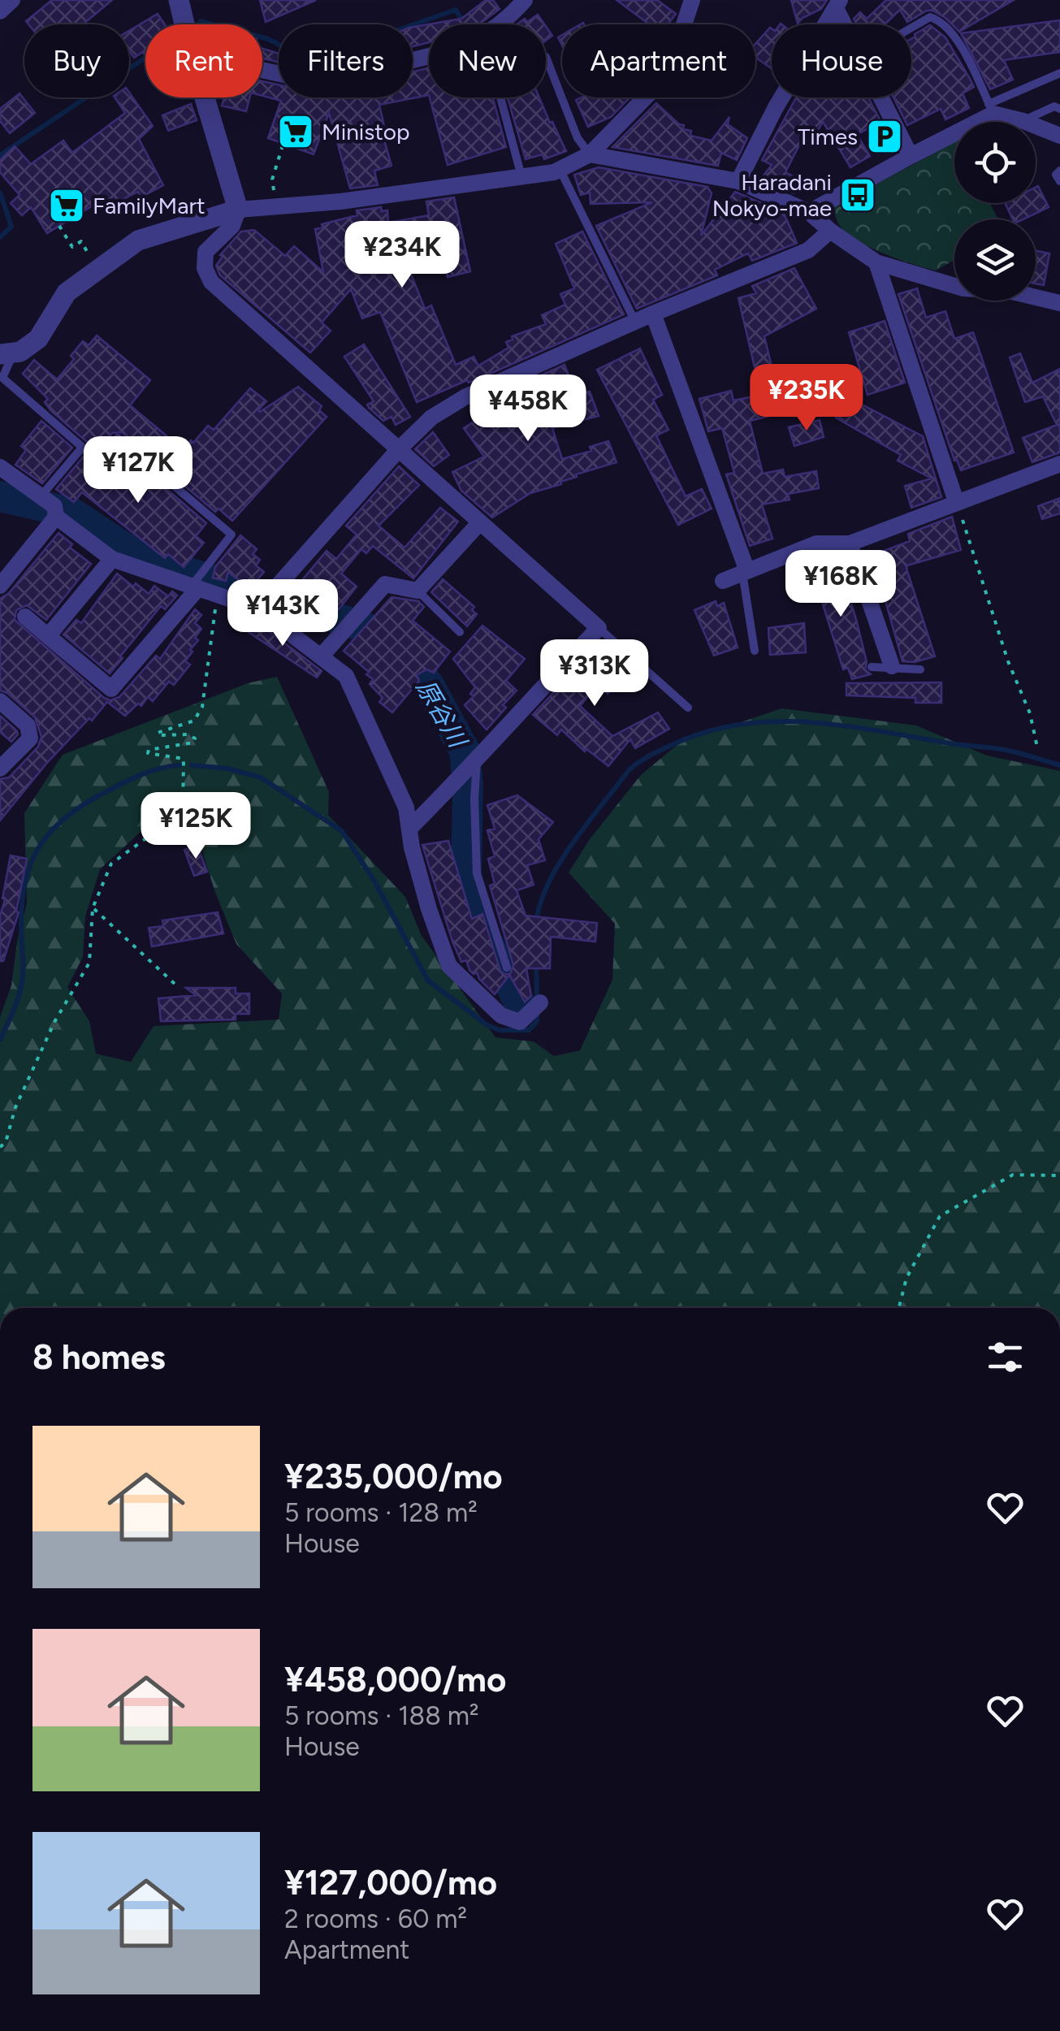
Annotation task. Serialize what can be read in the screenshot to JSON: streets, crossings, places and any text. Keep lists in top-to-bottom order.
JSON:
{
  "water": ["原谷川"],
  "places": {
    "supermarket": ["Ministop", "FamilyMart"],
    "parking": ["Times"],
    "bus stop": ["Haradani Nokyo-mae"]
  },
  "page": {
    "chip": [
      "Buy",
      "Rent",
      "Filters",
      "New",
      "Apartment",
      "House"
    ],
    "price": [
      "¥234K",
      "¥235K",
      "¥458K",
      "¥127K",
      "¥168K",
      "¥143K",
      "¥313K",
      "¥125K"
    ],
    "heading": "8 homes",
    "list": [
      {
        "name": "¥235,000/mo",
        "note": "5 rooms · 128 m² · House"
      },
      {
        "name": "¥458,000/mo",
        "note": "5 rooms · 188 m² · House"
      },
      {
        "name": "¥127,000/mo",
        "note": "2 rooms · 60 m² · Apartment"
      }
    ]
  }
}
